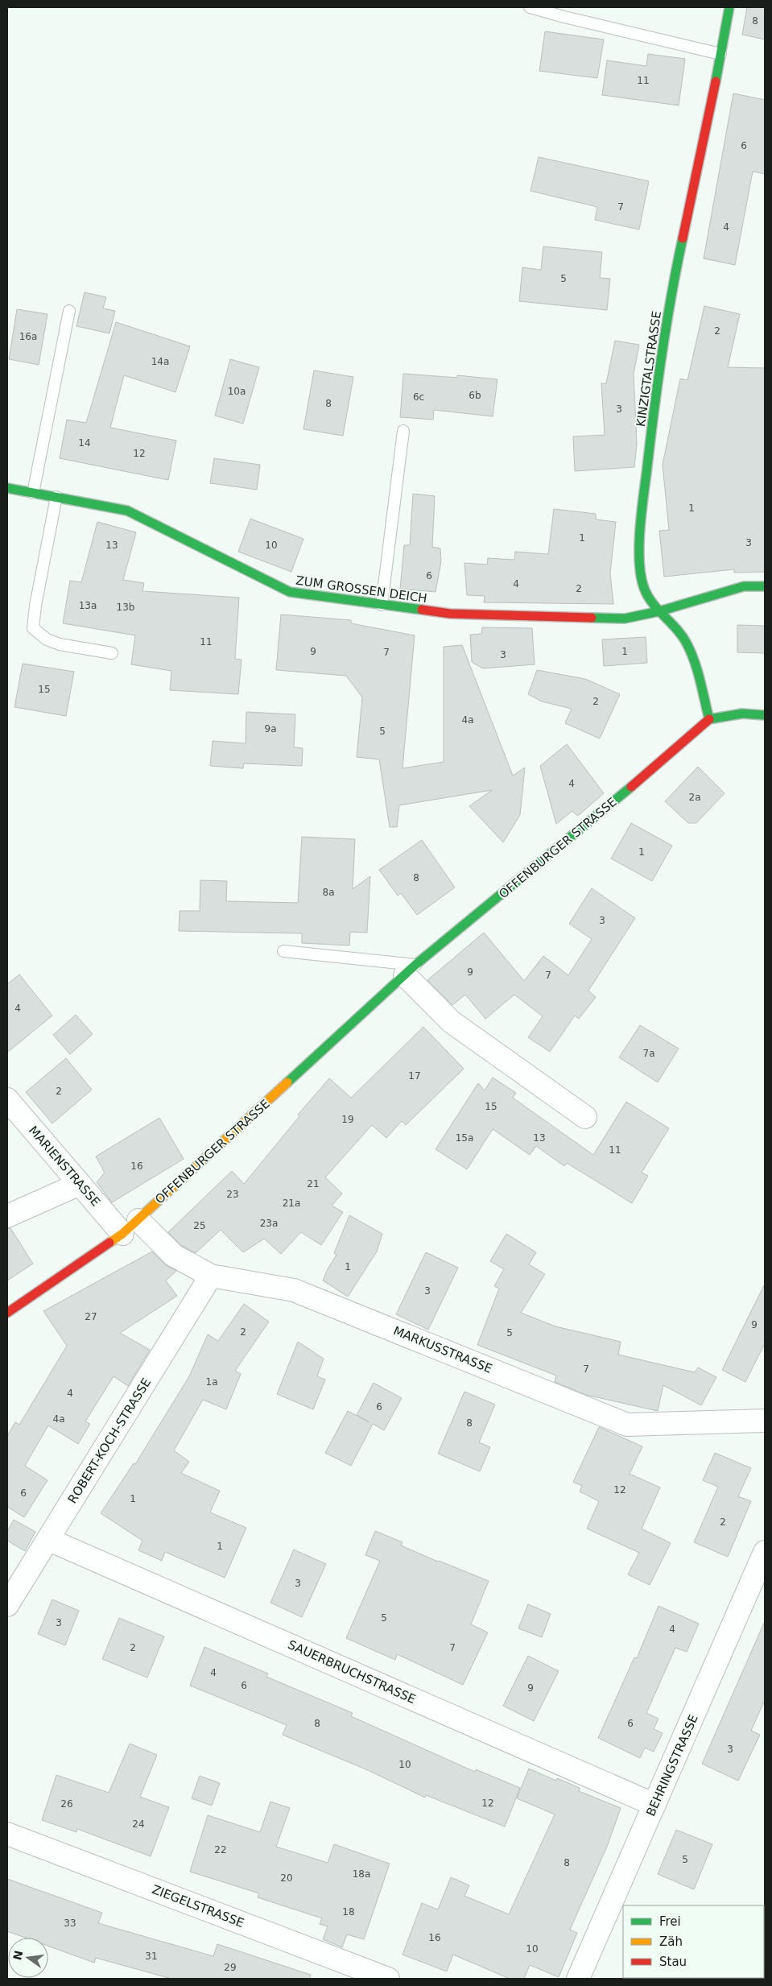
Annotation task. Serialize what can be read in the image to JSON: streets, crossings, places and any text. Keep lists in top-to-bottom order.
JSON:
{
  "streets": {
    "street": [
      "KINZIGTALSTRASSE",
      "ZUM GROSSEN DEICH",
      "OFFENBURGER STRASSE",
      "MARIENSTRASSE",
      "MARKUSSTRASSE",
      "ROBERT-KOCH-STRASSE",
      "SAUERBRUCHSTRASSE",
      "BEHRINGSTRASSE",
      "ZIEGELSTRASSE"
    ]
  },
  "crossings": [
    ["KINZIGTALSTRASSE", "ZUM GROSSEN DEICH"],
    ["KINZIGTALSTRASSE", "OFFENBURGER STRASSE"],
    ["OFFENBURGER STRASSE", "MARIENSTRASSE"],
    ["OFFENBURGER STRASSE", "MARKUSSTRASSE"],
    ["MARIENSTRASSE", "MARKUSSTRASSE"],
    ["MARKUSSTRASSE", "ROBERT-KOCH-STRASSE"],
    ["ROBERT-KOCH-STRASSE", "SAUERBRUCHSTRASSE"],
    ["SAUERBRUCHSTRASSE", "BEHRINGSTRASSE"]
  ],
  "house_numbers": [
    "8",
    "11",
    "6",
    "7",
    "4",
    "5",
    "2",
    "16a",
    "14a",
    "10a",
    "6b",
    "6c",
    "8",
    "3",
    "14",
    "12",
    "1",
    "1",
    "3",
    "13",
    "10",
    "6",
    "4",
    "2",
    "13a",
    "13b",
    "11",
    "9",
    "1",
    "7",
    "3",
    "15",
    "2",
    "4a",
    "9a",
    "5",
    "4",
    "2a",
    "1",
    "8",
    "8a",
    "3",
    "9",
    "7",
    "4",
    "7a",
    "17",
    "2",
    "15",
    "19",
    "15a",
    "13",
    "11",
    "16",
    "21",
    "23",
    "21a",
    "23a",
    "25",
    "1",
    "3",
    "27",
    "9",
    "2",
    "5",
    "7",
    "1a",
    "4",
    "6",
    "4a",
    "8",
    "12",
    "6",
    "1",
    "2",
    "1",
    "3",
    "5",
    "3",
    "4",
    "2",
    "7",
    "4",
    "6",
    "9",
    "8",
    "6",
    "3",
    "10",
    "12",
    "26",
    "24",
    "22",
    "5",
    "8",
    "18a",
    "20",
    "18",
    "33",
    "16",
    "10",
    "31",
    "29"
  ],
  "legend": ["Frei", "Zäh", "Stau"],
  "north": "left"
}
